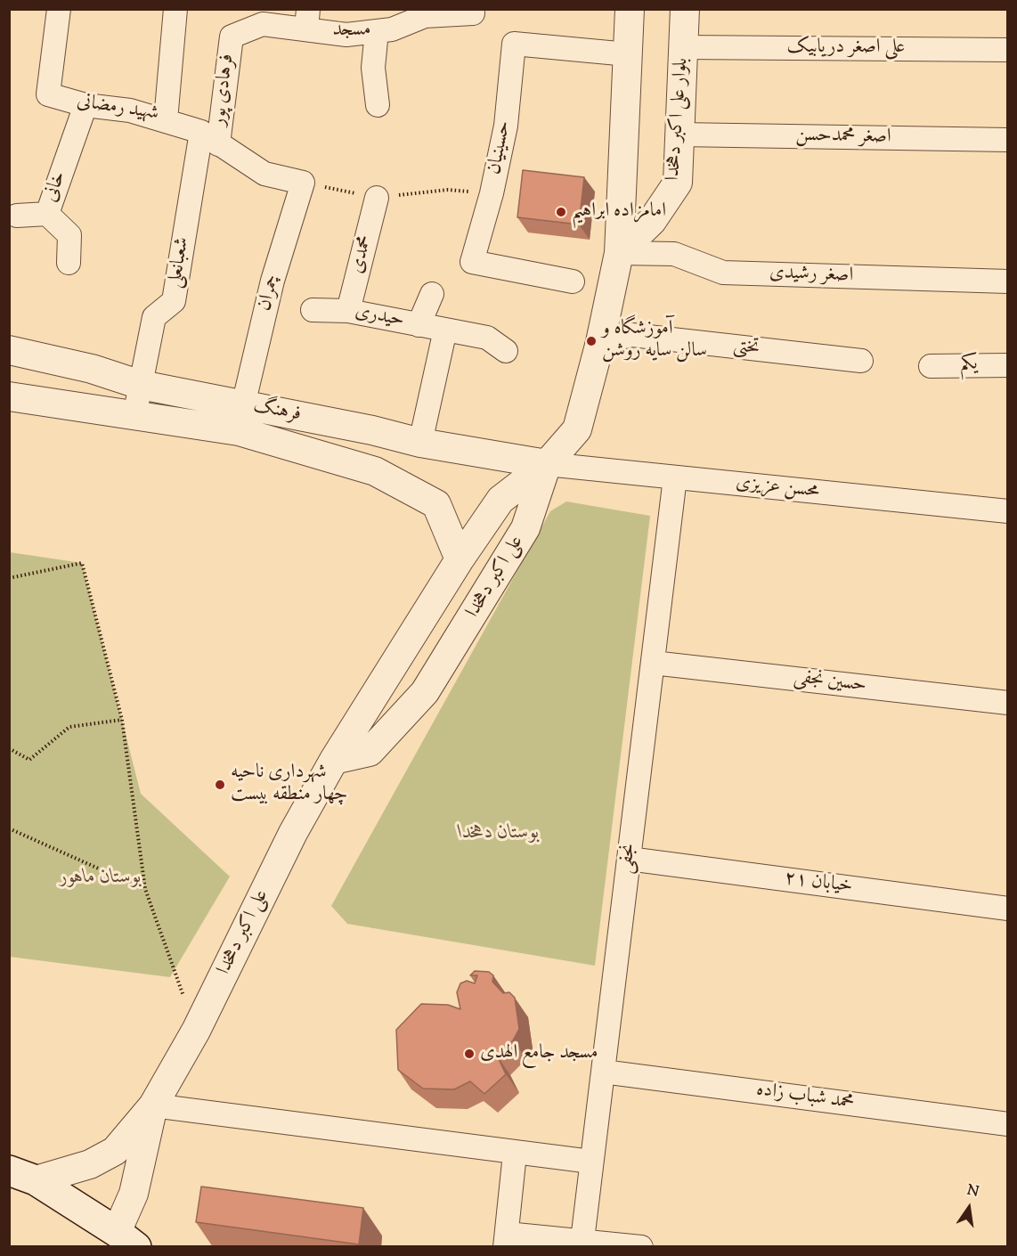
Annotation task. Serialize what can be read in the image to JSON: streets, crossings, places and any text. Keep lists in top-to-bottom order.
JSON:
{
  "streets": {
    "street": [
      "مسجد",
      "علی اصغر دریابیک",
      "فرهادی پور",
      "شهید رمضانی",
      "بلوار علی اکبر دهخدا",
      "اصغر محمدحسن",
      "حسینیان",
      "خانی",
      "محمدی",
      "شعبانعلی",
      "اصغر رشیدی",
      "چمران",
      "حیدری",
      "تختی",
      "یکم",
      "فرهنگ",
      "محسن عزیزی",
      "علی اکبر دهخدا",
      "حسین نجفی",
      "نجفی",
      "خیابان ۲۱",
      "محمد شباب زاده"
    ]
  },
  "crossings": [
    ["مسجد", "فرهادی پور"],
    ["علی اصغر دریابیک", "بلوار علی اکبر دهخدا"],
    ["فرهادی پور", "شعبانعلی"],
    ["فرهادی پور", "چمران"],
    ["شهید رمضانی", "خانی"],
    ["بلوار علی اکبر دهخدا", "اصغر محمدحسن"],
    ["بلوار علی اکبر دهخدا", "اصغر رشیدی"],
    ["بلوار علی اکبر دهخدا", "علی اکبر دهخدا"],
    ["محمدی", "حیدری"],
    ["شعبانعلی", "چمران"],
    ["شعبانعلی", "فرهنگ"],
    ["اصغر رشیدی", "علی اکبر دهخدا"],
    ["چمران", "فرهنگ"],
    ["تختی", "علی اکبر دهخدا"],
    ["فرهنگ", "محسن عزیزی"],
    ["فرهنگ", "علی اکبر دهخدا"],
    ["محسن عزیزی", "علی اکبر دهخدا"],
    ["محسن عزیزی", "نجفی"],
    ["حسین نجفی", "نجفی"],
    ["نجفی", "خیابان ۲۱"],
    ["نجفی", "محمد شباب زاده"]
  ],
  "parks": ["بوستان دهخدا", "بوستان ماهور"],
  "places": [
    "امامزاده ابراهیم",
    "آموزشگاه و سالن سایه روشن",
    "شهرداری ناحیه چهار منطقه بیست",
    "مسجد جامع الهدی"
  ],
  "north": "top"
}
